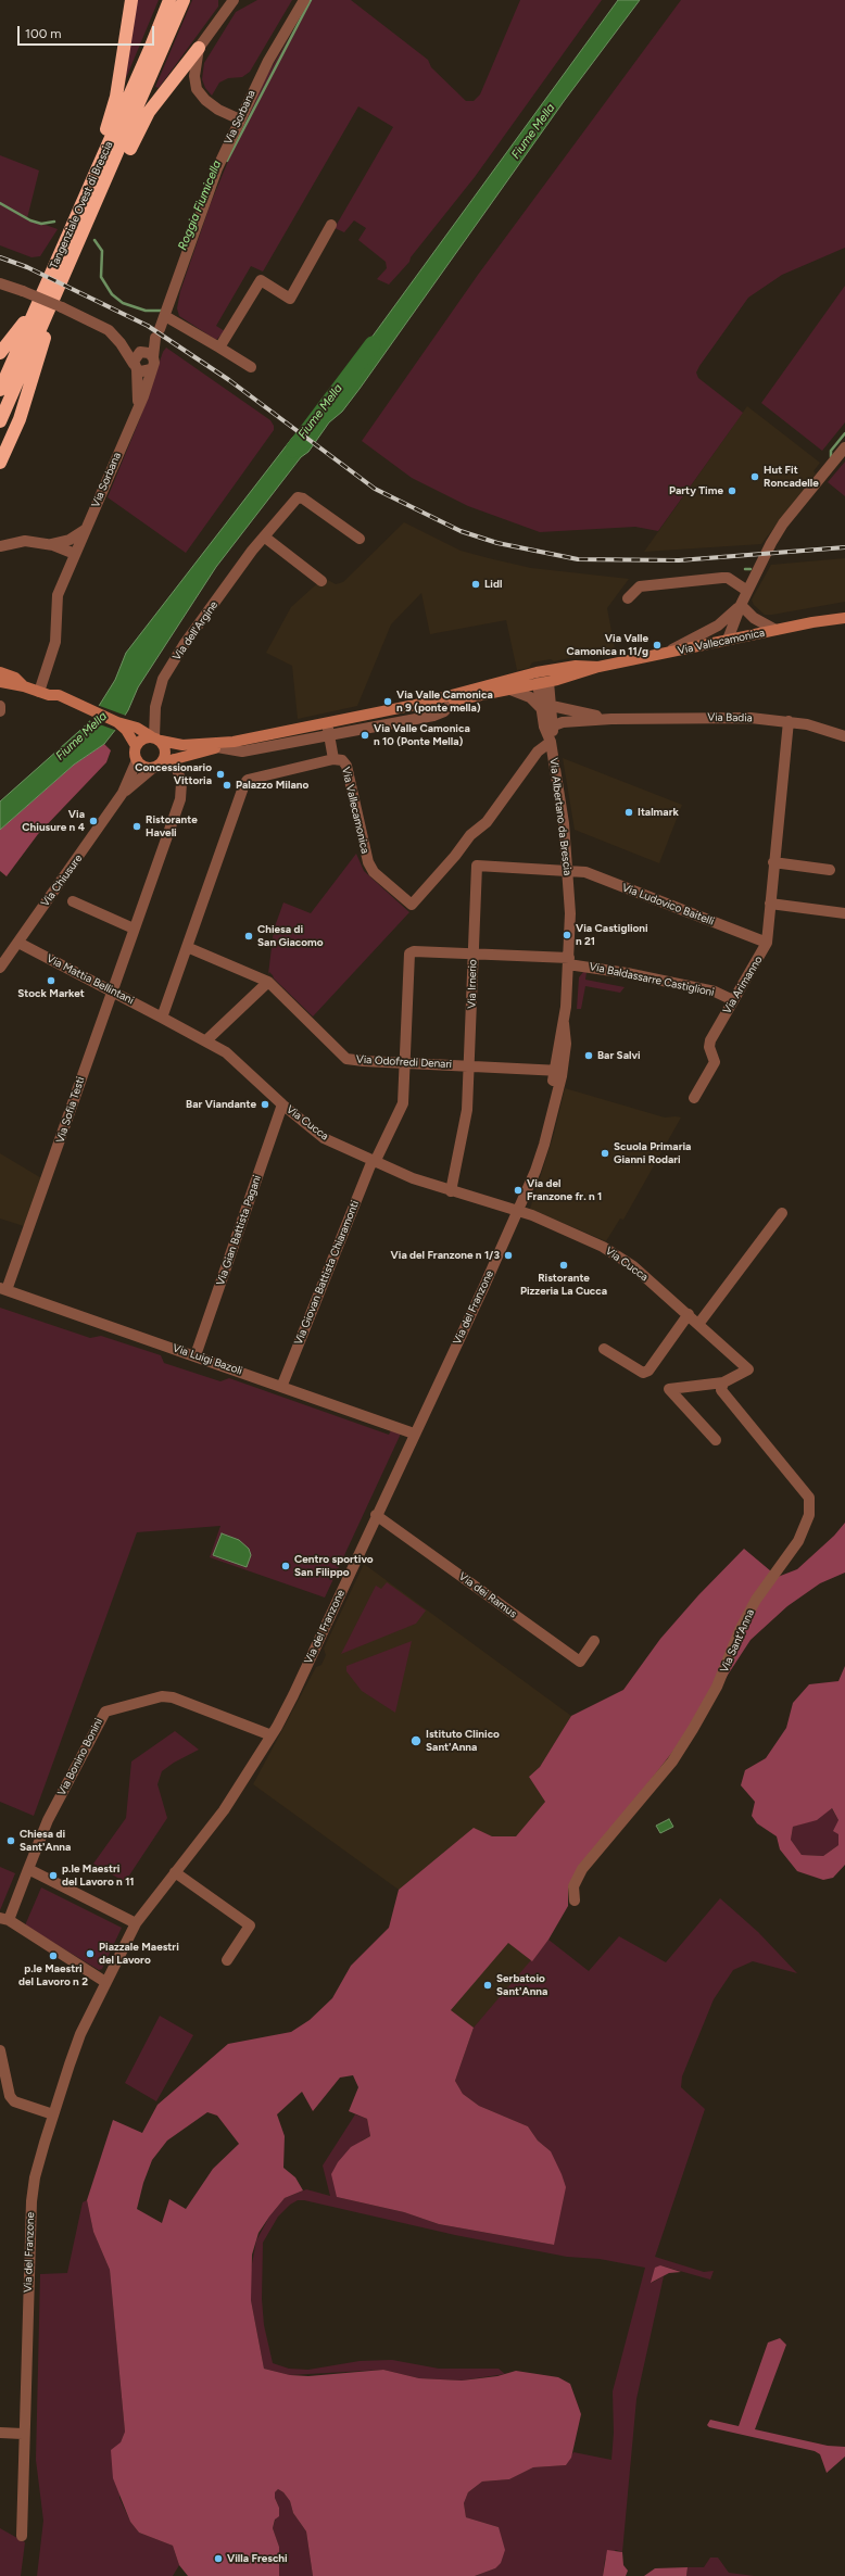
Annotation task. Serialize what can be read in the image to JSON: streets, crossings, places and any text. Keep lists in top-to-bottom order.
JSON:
{
  "streets": {
    "highway": ["Tangenziale Ovest di Brescia"],
    "main road": ["Via Vallecamonica"],
    "street": [
      "Via Sorbana",
      "Via dell'Argine",
      "Via Badia",
      "Via Albertano da Brescia",
      "Via Chiusure",
      "Via Ludovico Baitelli",
      "Via Mattia Bellintani",
      "Via Baldassarre Castiglioni",
      "Via Irnerio",
      "Via Arimanno",
      "Via Odofredi Denari",
      "Via Sofia Testi",
      "Via Cucca",
      "Via Gian Battista Pagani",
      "Via Giovan Battista Chiaramonti",
      "Via del Franzone",
      "Via Luigi Bazoli",
      "Via dei Ramus",
      "Via Sant'Anna",
      "Via Bonino Bonini"
    ]
  },
  "crossings": [
    ["Via Sorbana", "Via Vallecamonica"],
    ["Via dell'Argine", "Via Vallecamonica"],
    ["Via dell'Argine", "Via Chiusure"],
    ["Via Vallecamonica", "Via Albertano da Brescia"],
    ["Via Vallecamonica", "Via Chiusure"],
    ["Via Vallecamonica", "Via Odofredi Denari"],
    ["Via Vallecamonica", "Via Sofia Testi"],
    ["Via Badia", "Via Albertano da Brescia"],
    ["Via Badia", "Via Arimanno"],
    ["Via Albertano da Brescia", "Via Ludovico Baitelli"],
    ["Via Albertano da Brescia", "Via Baldassarre Castiglioni"],
    ["Via Albertano da Brescia", "Via Irnerio"],
    ["Via Albertano da Brescia", "Via Odofredi Denari"],
    ["Via Albertano da Brescia", "Via Cucca"],
    ["Via Albertano da Brescia", "Via del Franzone"],
    ["Via Chiusure", "Via Mattia Bellintani"],
    ["Via Ludovico Baitelli", "Via Irnerio"],
    ["Via Ludovico Baitelli", "Via Arimanno"],
    ["Via Mattia Bellintani", "Via Sofia Testi"],
    ["Via Mattia Bellintani", "Via Cucca"],
    ["Via Baldassarre Castiglioni", "Via Irnerio"],
    ["Via Baldassarre Castiglioni", "Via Arimanno"],
    ["Via Baldassarre Castiglioni", "Via Giovan Battista Chiaramonti"],
    ["Via Irnerio", "Via Odofredi Denari"],
    ["Via Irnerio", "Via Cucca"],
    ["Via Odofredi Denari", "Via Giovan Battista Chiaramonti"],
    ["Via Sofia Testi", "Via Luigi Bazoli"],
    ["Via Cucca", "Via Gian Battista Pagani"],
    ["Via Cucca", "Via Giovan Battista Chiaramonti"],
    ["Via Cucca", "Via del Franzone"],
    ["Via Cucca", "Via Sant'Anna"],
    ["Via Gian Battista Pagani", "Via Luigi Bazoli"],
    ["Via Giovan Battista Chiaramonti", "Via Luigi Bazoli"],
    ["Via del Franzone", "Via Luigi Bazoli"],
    ["Via del Franzone", "Via dei Ramus"],
    ["Via del Franzone", "Via Bonino Bonini"]
  ],
  "water": ["Fiume Mella", "Roggia Fiumicella"],
  "places": [
    "Hut Fit Roncadelle",
    "Party Time",
    "Lidl",
    "Via Valle Camonica n 11/g",
    "Via Valle Camonica n 9 (ponte mella)",
    "Via Valle Camonica n 10 (Ponte Mella)",
    "Concessionario Vittoria",
    "Palazzo Milano",
    "Italmark",
    "Via Chiusure n 4",
    "Ristorante Haveli",
    "Via Castiglioni n 21",
    "Chiesa di San Giacomo",
    "Stock Market",
    "Bar Salvi",
    "Bar Viandante",
    "Scuola Primaria Gianni Rodari",
    "Via del Franzone fr. n 1",
    "Via del Franzone n 1/3",
    "Ristorante Pizzeria La Cucca",
    "Centro sportivo San Filippo",
    "Istituto Clinico Sant'Anna",
    "Chiesa di Sant'Anna",
    "p.le Maestri del Lavoro n 11",
    "Piazzale Maestri del Lavoro",
    "p.le Maestri del Lavoro n 2",
    "Serbatoio Sant'Anna",
    "Villa Freschi"
  ],
  "scale_bar": "100 m"
}
